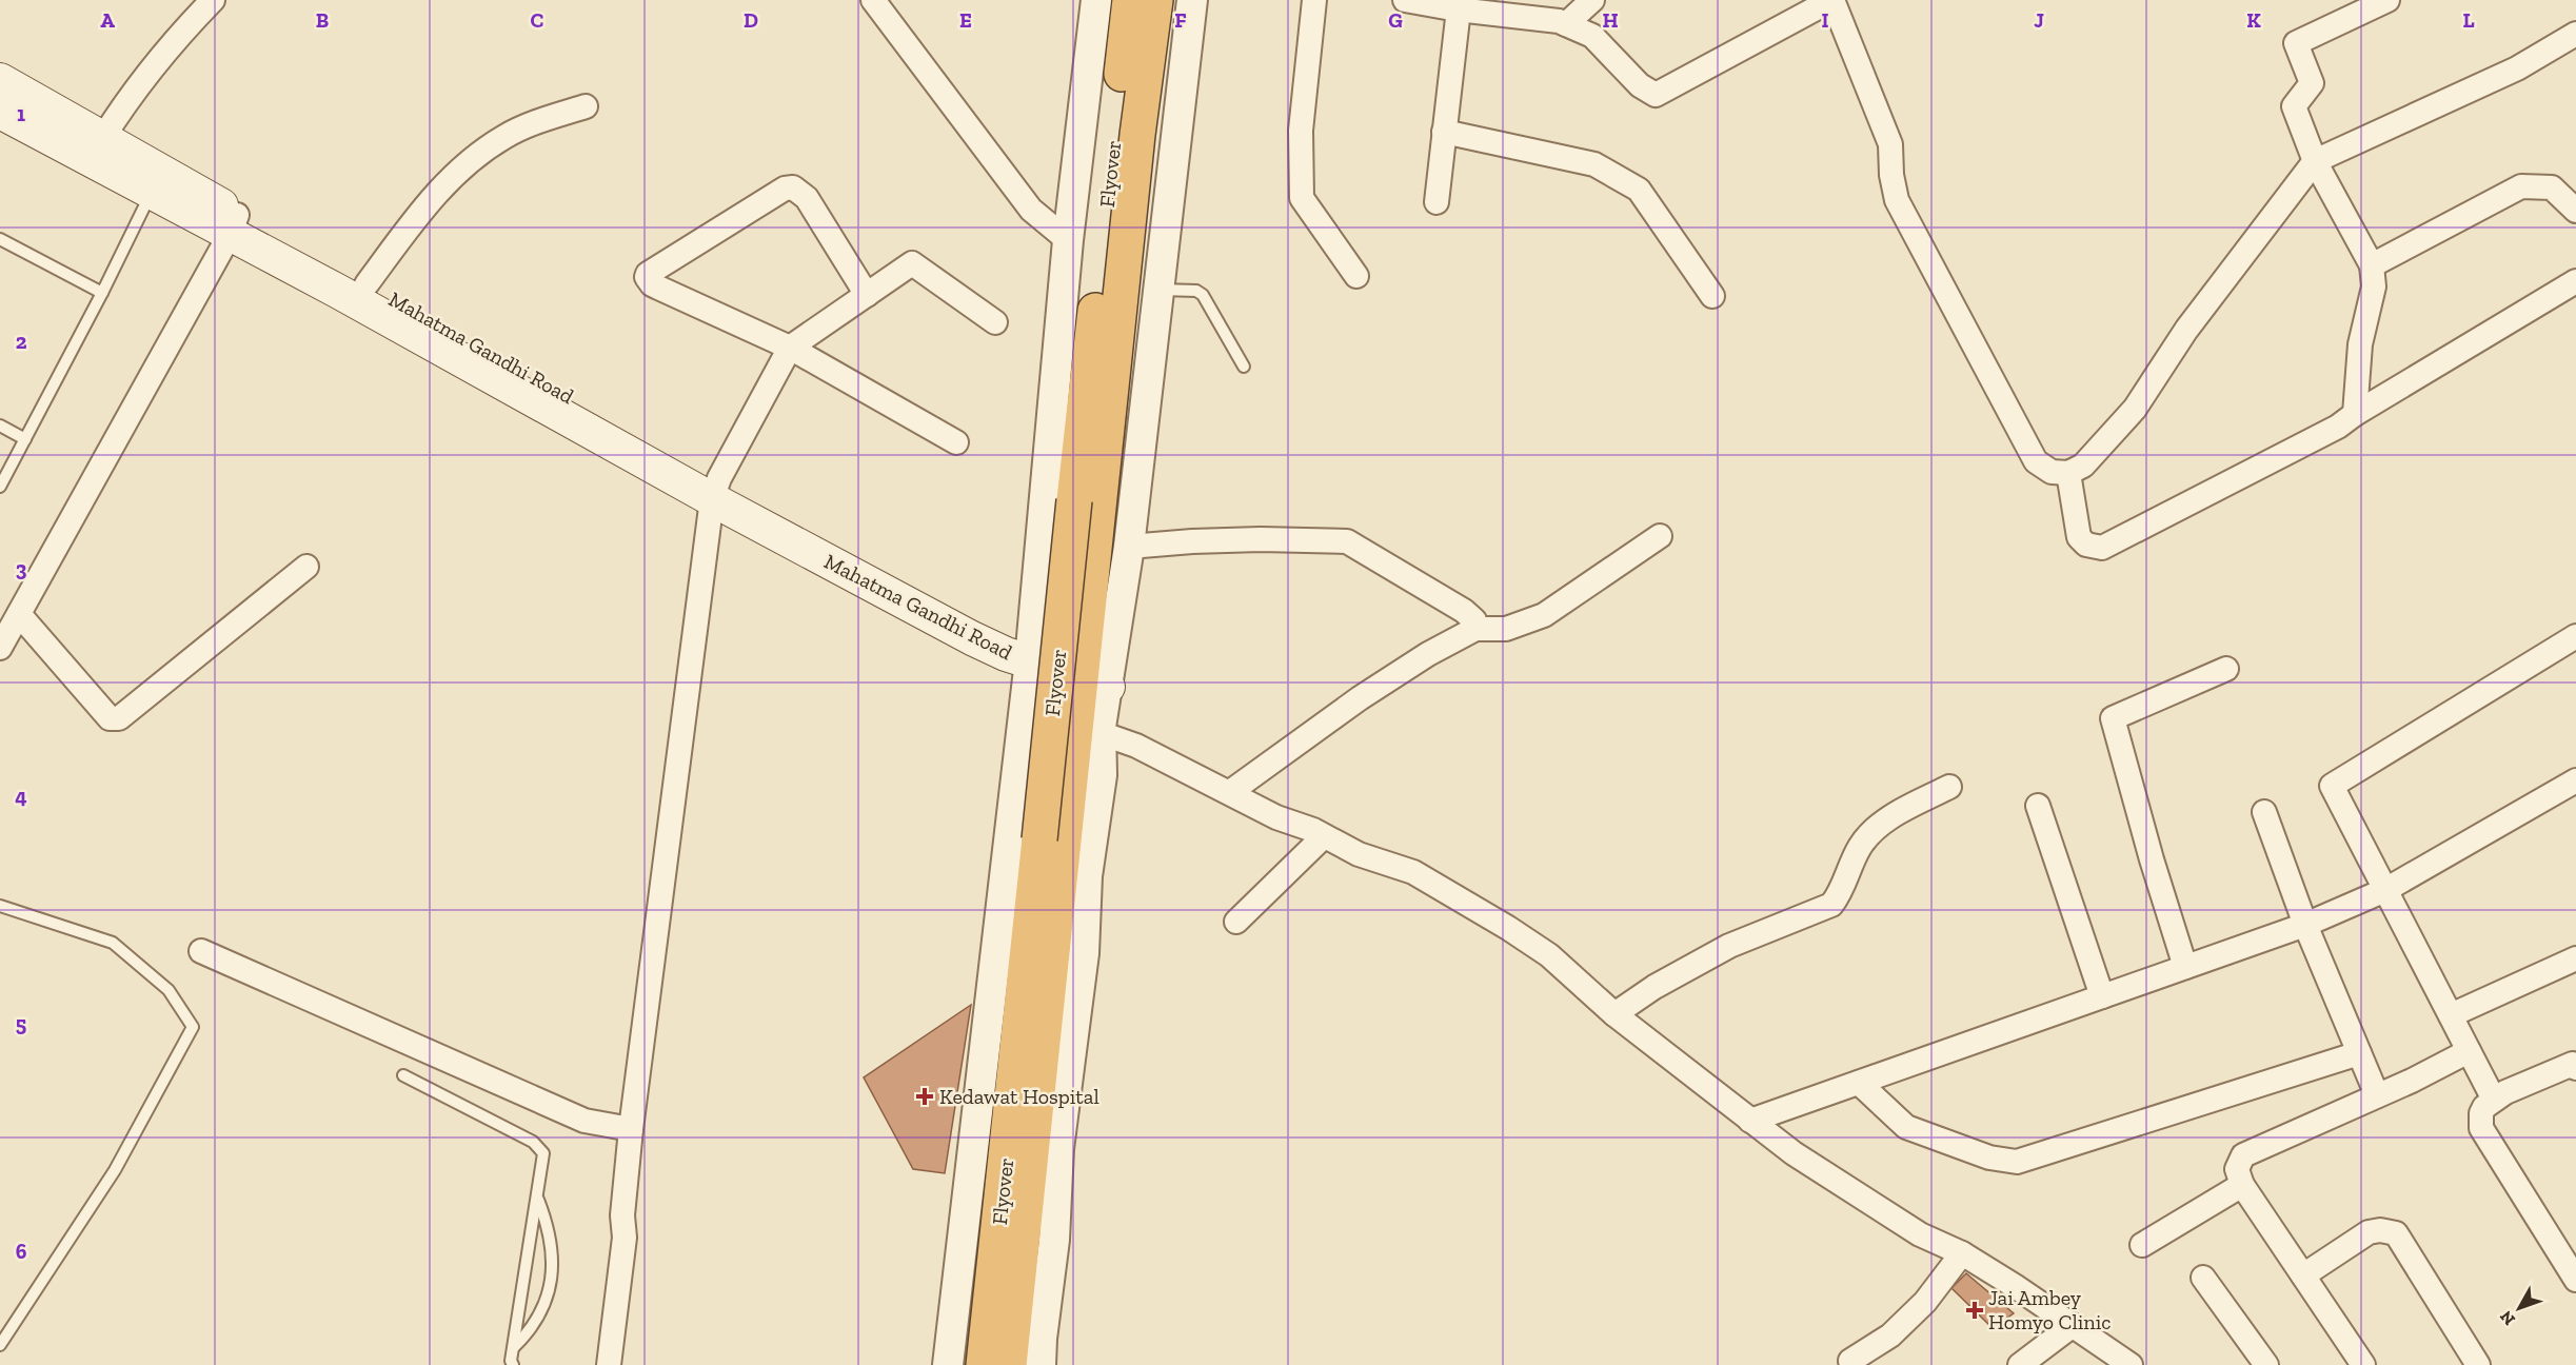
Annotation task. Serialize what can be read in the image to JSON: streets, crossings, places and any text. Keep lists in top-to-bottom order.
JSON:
{
  "streets": {
    "highway": ["Flyover"],
    "main road": ["Mahatma Gandhi Road"]
  },
  "places": {
    "health": ["Kedawat Hospital", "Jai Ambey Homyo Clinic"]
  },
  "north": "bottom left",
  "grid": {
    "columns": [
      "A",
      "B",
      "C",
      "D",
      "E",
      "F",
      "G",
      "H",
      "I",
      "J",
      "K",
      "L"
    ],
    "rows": [
      "1",
      "2",
      "3",
      "4",
      "5",
      "6"
    ]
  }
}
